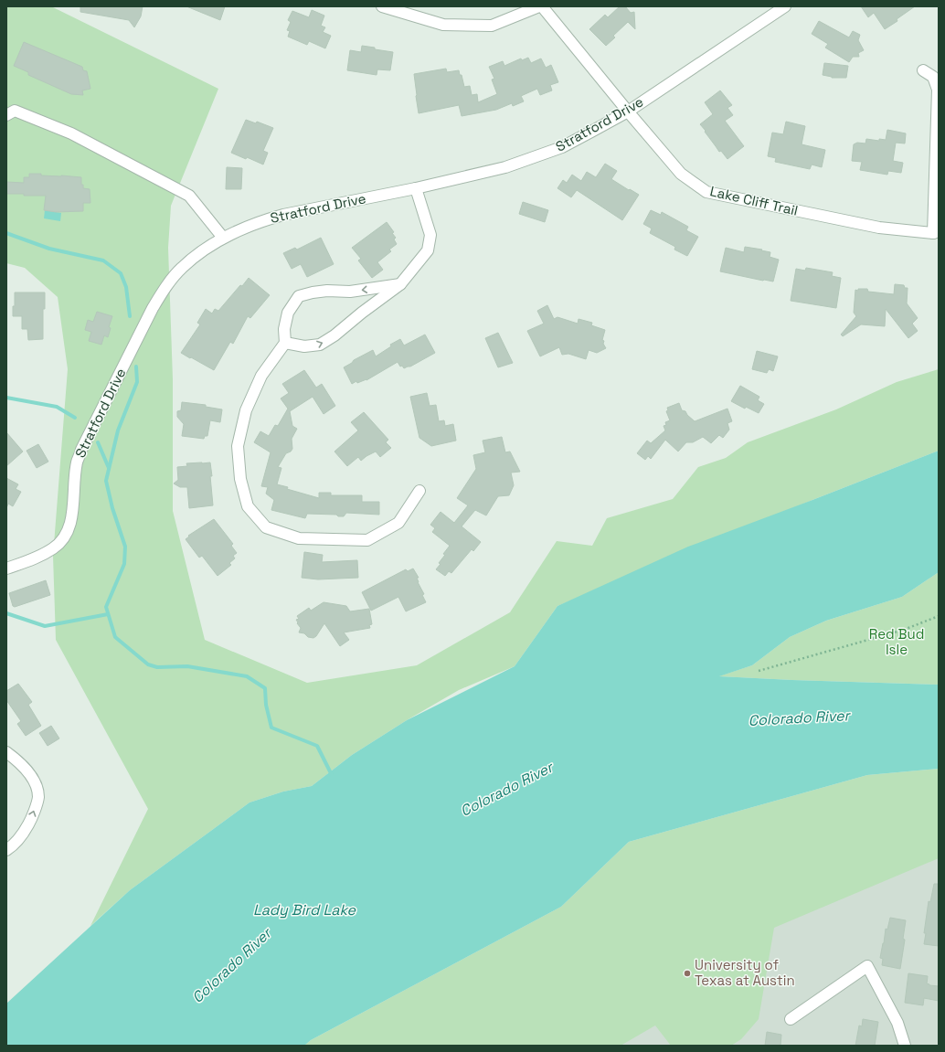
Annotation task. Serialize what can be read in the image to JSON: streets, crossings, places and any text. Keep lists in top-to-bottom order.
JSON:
{
  "streets": {
    "street": ["Stratford Drive", "Lake Cliff Trail"]
  },
  "crossings": [
    ["Stratford Drive", "Lake Cliff Trail"]
  ],
  "water": ["Colorado River", "Lady Bird Lake"],
  "parks": ["Red Bud Isle"],
  "places": ["University of Texas at Austin"]
}
